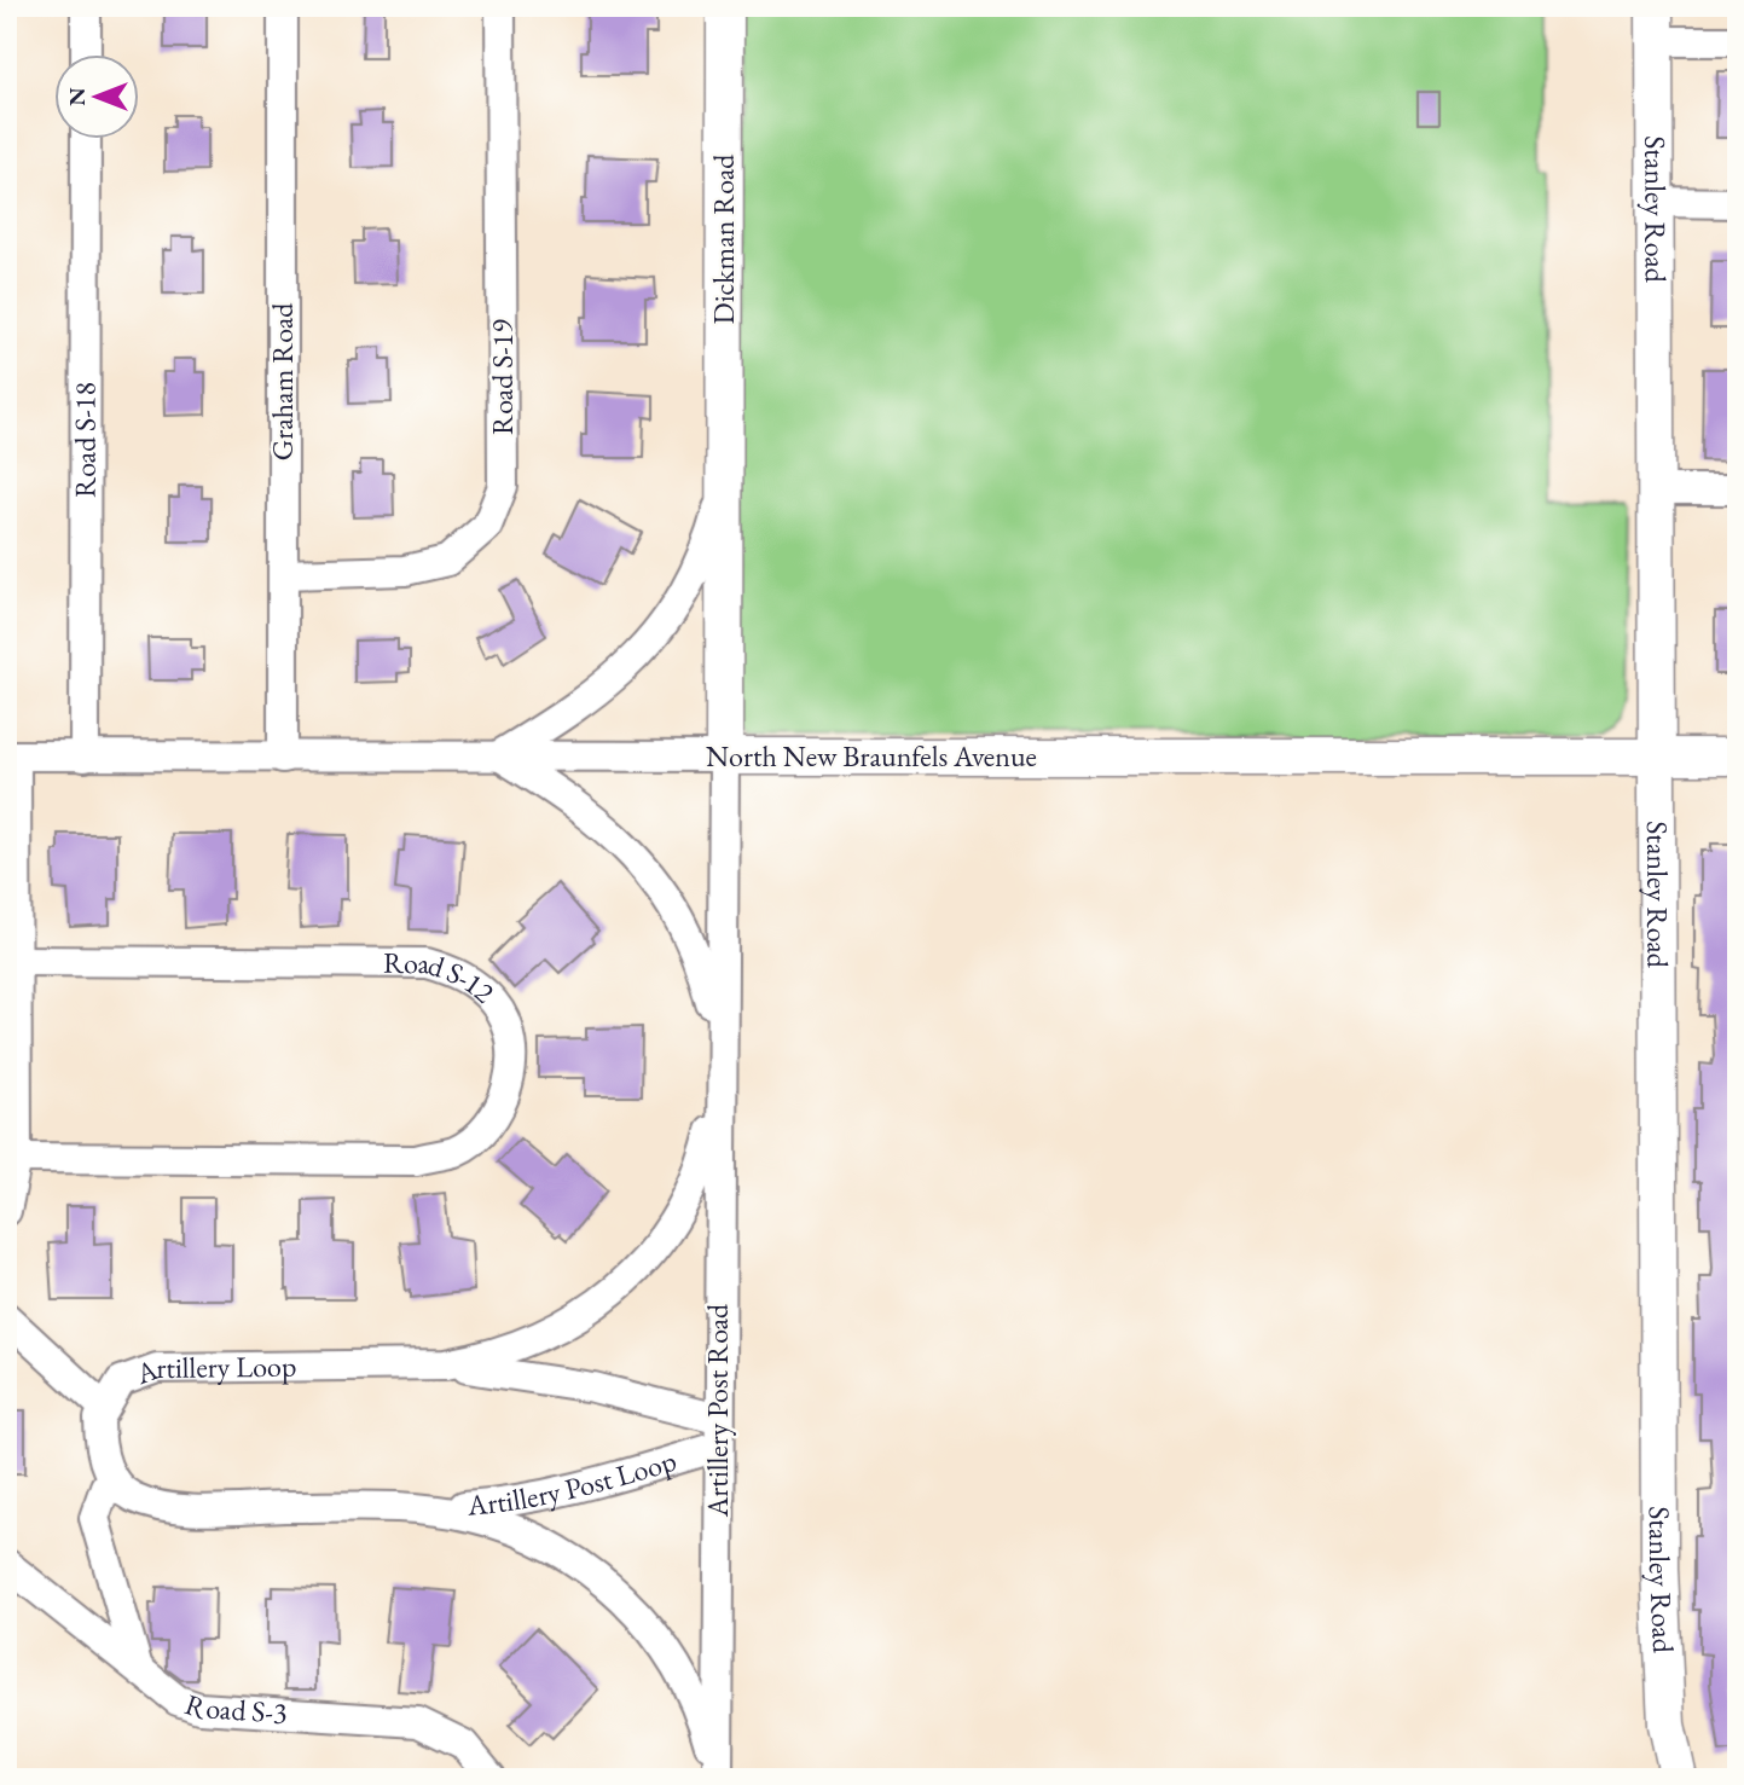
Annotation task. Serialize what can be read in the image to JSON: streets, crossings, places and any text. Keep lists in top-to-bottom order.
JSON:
{
  "streets": {
    "street": [
      "Stanley Road",
      "Dickman Road",
      "Road S-19",
      "Graham Road",
      "Road S-18",
      "North New Braunfels Avenue",
      "Road S-12",
      "Artillery Loop",
      "Artillery Post Road",
      "Artillery Post Loop",
      "Road S-3"
    ]
  },
  "crossings": [
    ["Stanley Road", "North New Braunfels Avenue"],
    ["Dickman Road", "North New Braunfels Avenue"],
    ["Dickman Road", "Artillery Post Road"],
    ["Road S-19", "Graham Road"],
    ["Graham Road", "North New Braunfels Avenue"],
    ["Road S-18", "North New Braunfels Avenue"],
    ["North New Braunfels Avenue", "Artillery Post Road"],
    ["Artillery Loop", "Artillery Post Road"],
    ["Artillery Loop", "Artillery Post Loop"],
    ["Artillery Post Road", "Artillery Post Loop"]
  ],
  "north": "left"
}
